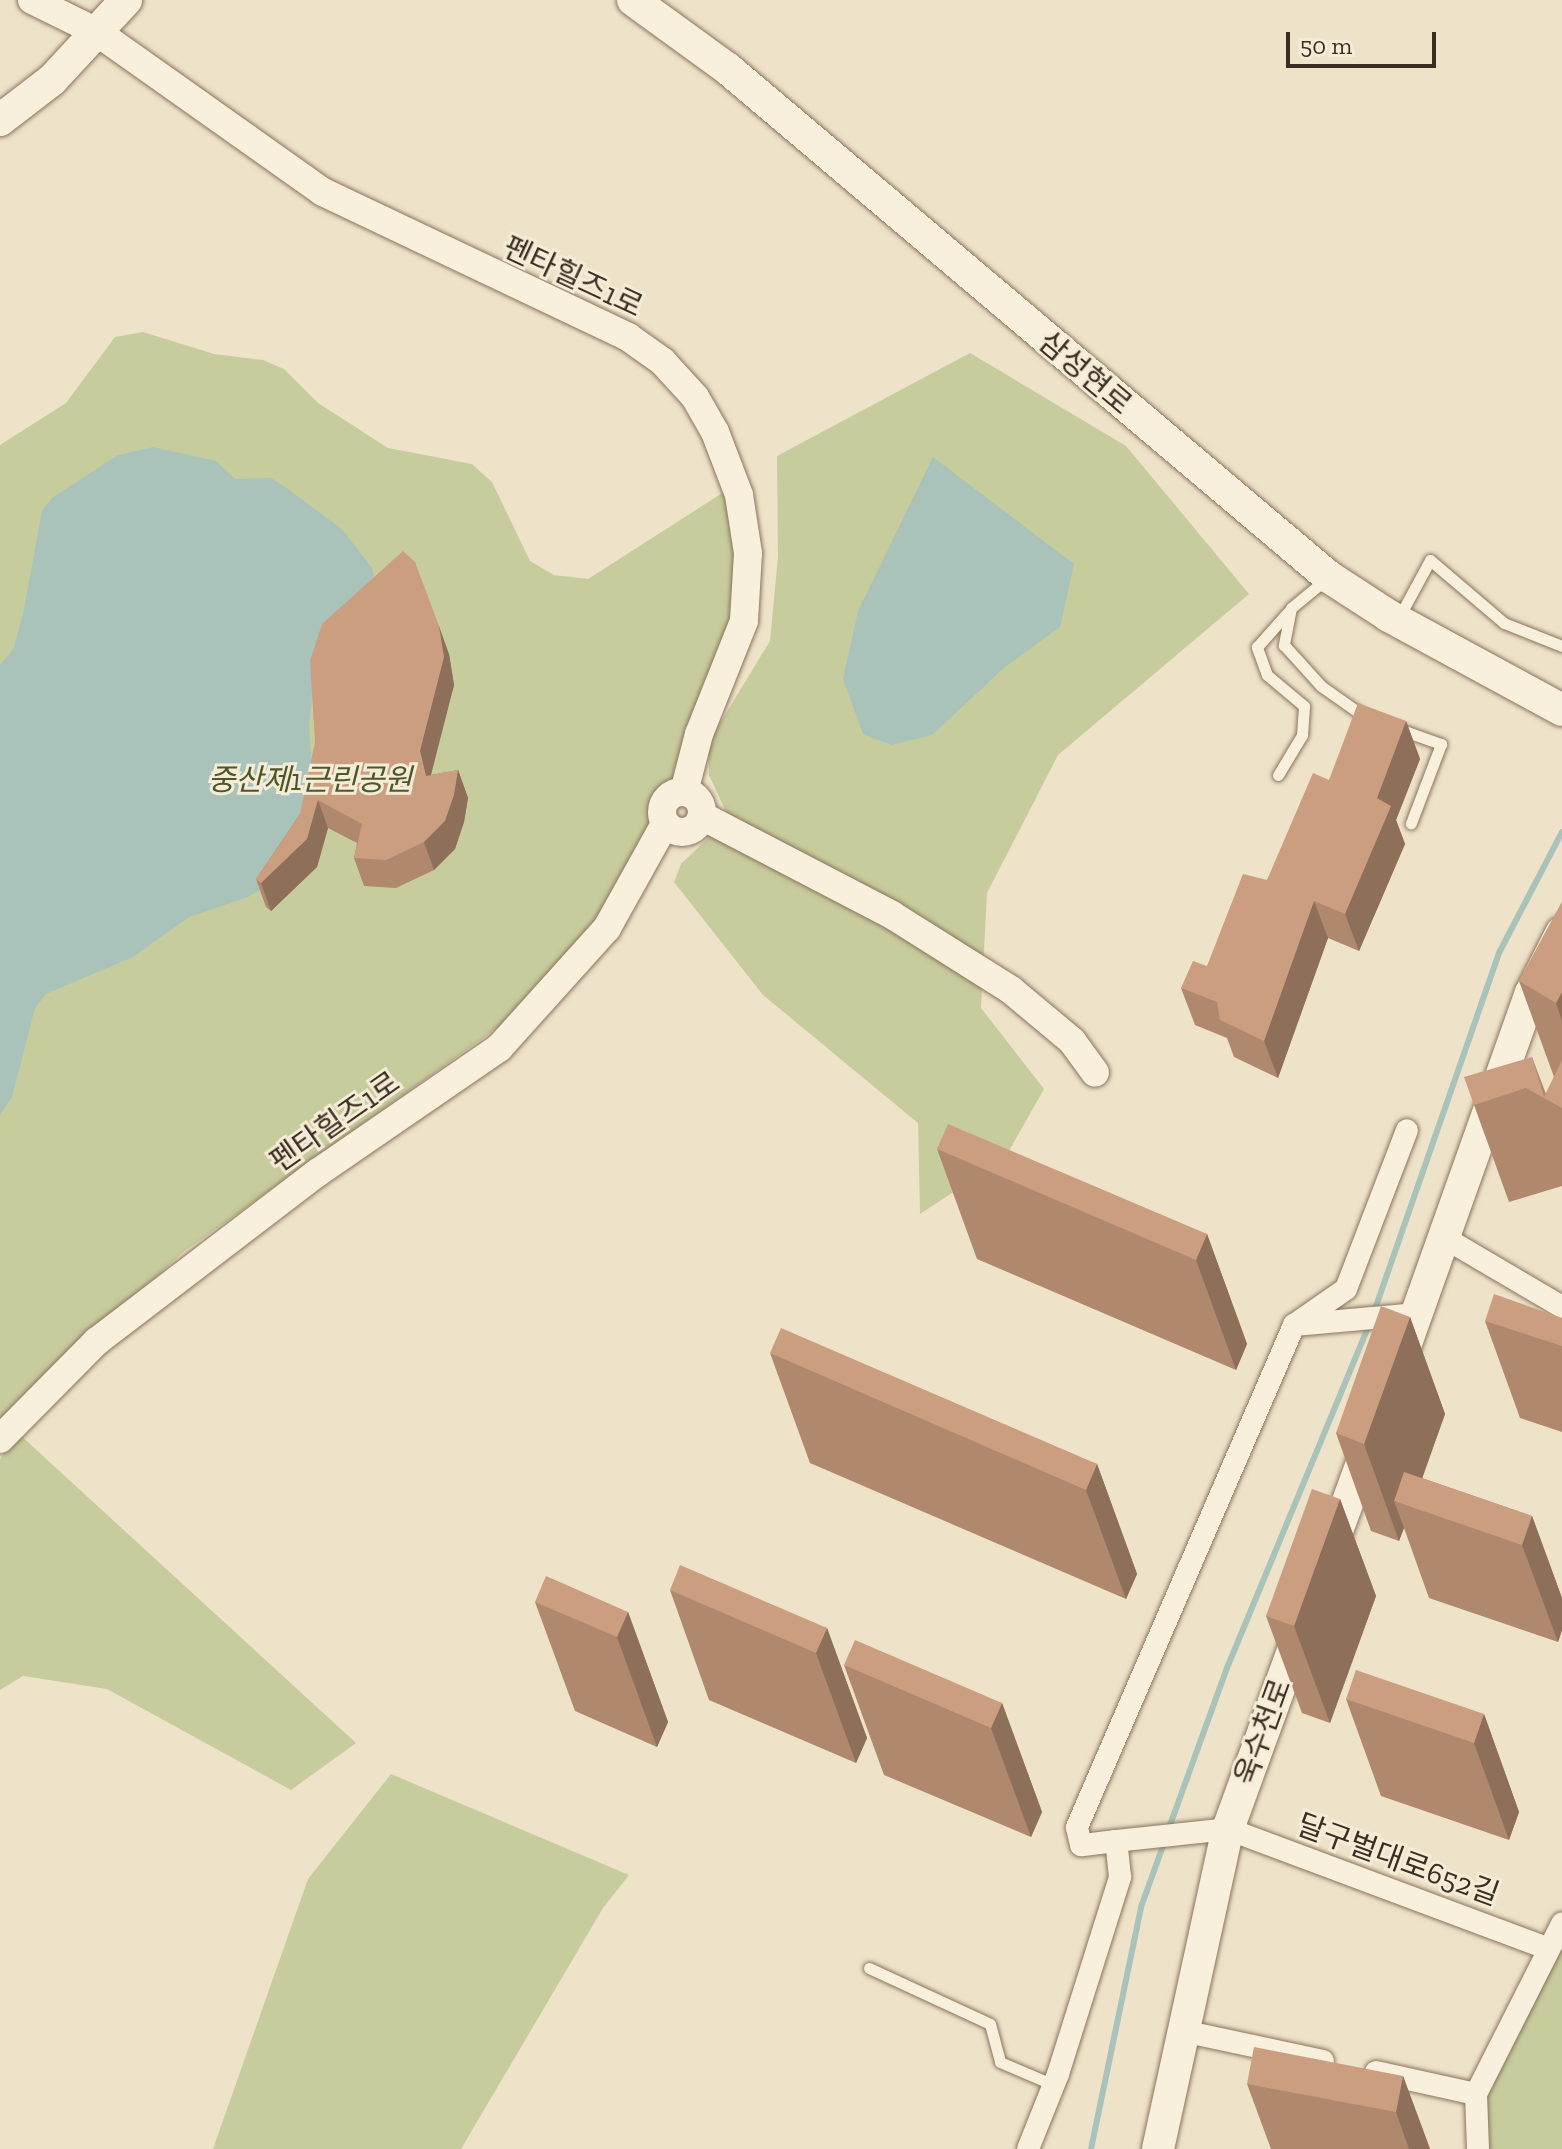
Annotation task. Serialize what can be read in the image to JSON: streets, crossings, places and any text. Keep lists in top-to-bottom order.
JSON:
{
  "streets": {
    "main road": ["삼성현로", "욱수천로"],
    "street": ["펜타힐즈1로", "달구벌대로652길"]
  },
  "crossings": [
    ["욱수천로", "달구벌대로652길"]
  ],
  "parks": ["중산제1근린공원"],
  "scale_bar": "50 m"
}
